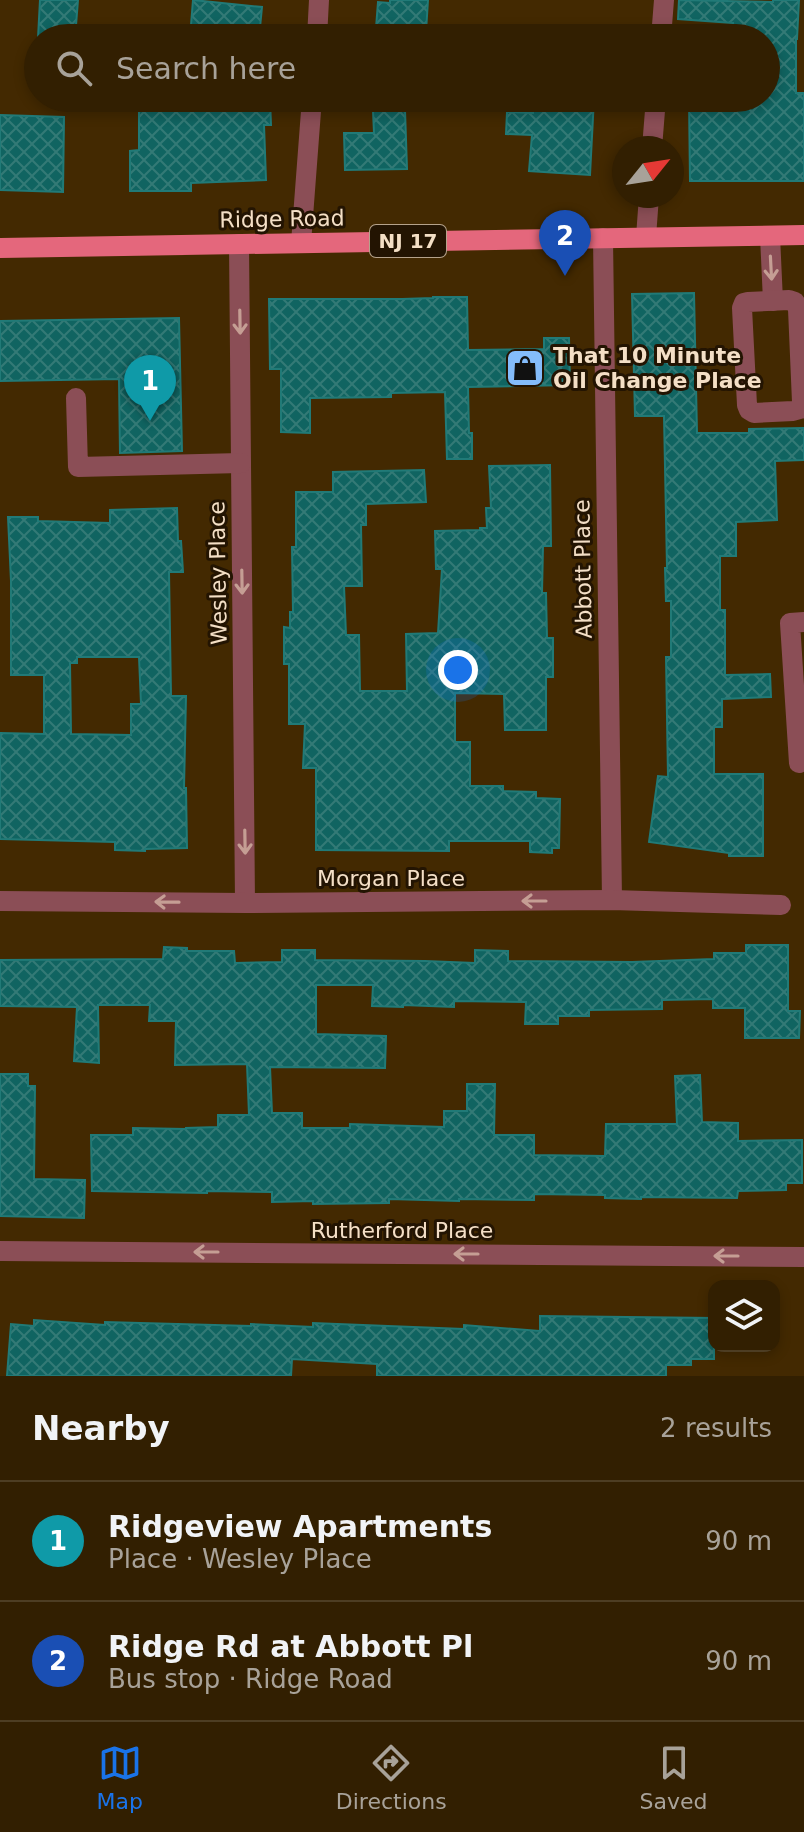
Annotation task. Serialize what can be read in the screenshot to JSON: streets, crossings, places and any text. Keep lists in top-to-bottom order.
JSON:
{
  "streets": {
    "main road": ["Ridge Road", "NJ 17"],
    "street": [
      "Abbott Place",
      "Wesley Place",
      "Morgan Place",
      "Rutherford Place"
    ]
  },
  "crossings": [
    ["Ridge Road", "Abbott Place"],
    ["Ridge Road", "Wesley Place"],
    ["Abbott Place", "Morgan Place"],
    ["Wesley Place", "Morgan Place"]
  ],
  "one_way": ["Wesley Place", "Morgan Place", "Rutherford Place"],
  "places": {
    "shop": ["That 10 Minute Oil Change Place"]
  },
  "north": "top right",
  "page": {
    "search": "Search here",
    "pins": ["2", "1"],
    "heading": ["Nearby", "2 results"],
    "list": [
      {
        "mark": "1",
        "name": "Ridgeview Apartments",
        "note": "Place · Wesley Place",
        "value": "90 m"
      },
      {
        "mark": "2",
        "name": "Ridge Rd at Abbott Pl",
        "note": "Bus stop · Ridge Road",
        "value": "90 m"
      }
    ],
    "nav": ["Map", "Directions", "Saved"]
  }
}
